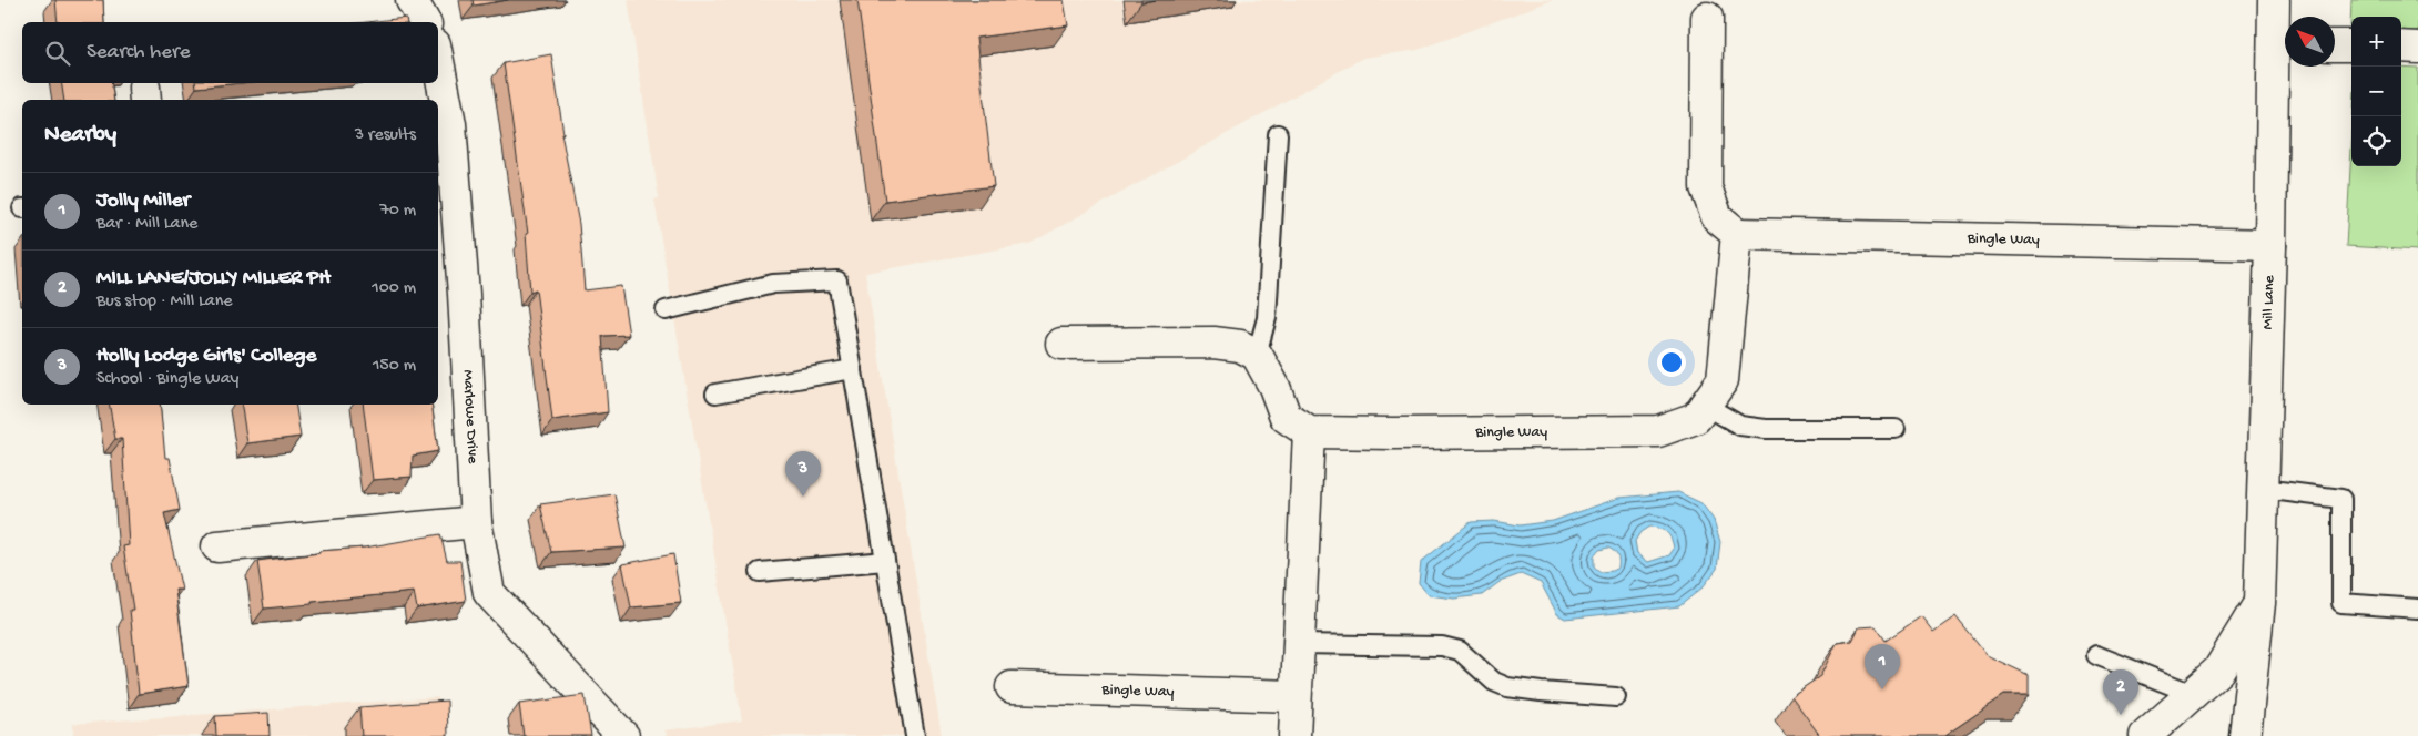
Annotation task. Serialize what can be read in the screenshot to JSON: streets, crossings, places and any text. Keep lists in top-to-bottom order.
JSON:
{
  "streets": {
    "street": ["Bingle Way", "Mill Lane", "Marlowe Drive"]
  },
  "crossings": [
    ["Bingle Way", "Mill Lane"]
  ],
  "north": "top left",
  "page": {
    "map_buttons": ["+", "−"],
    "search": "Search here",
    "heading": ["Nearby", "3 results"],
    "list": [
      {
        "mark": "1",
        "name": "Jolly Miller",
        "note": "Bar · Mill Lane",
        "value": "70 m"
      },
      {
        "mark": "2",
        "name": "MILL LANE/JOLLY MILLER PH",
        "note": "Bus stop · Mill Lane",
        "value": "100 m"
      },
      {
        "mark": "3",
        "name": "Holly Lodge Girls' College",
        "note": "School · Bingle Way",
        "value": "150 m"
      }
    ],
    "pins": ["3", "1", "2"]
  }
}
